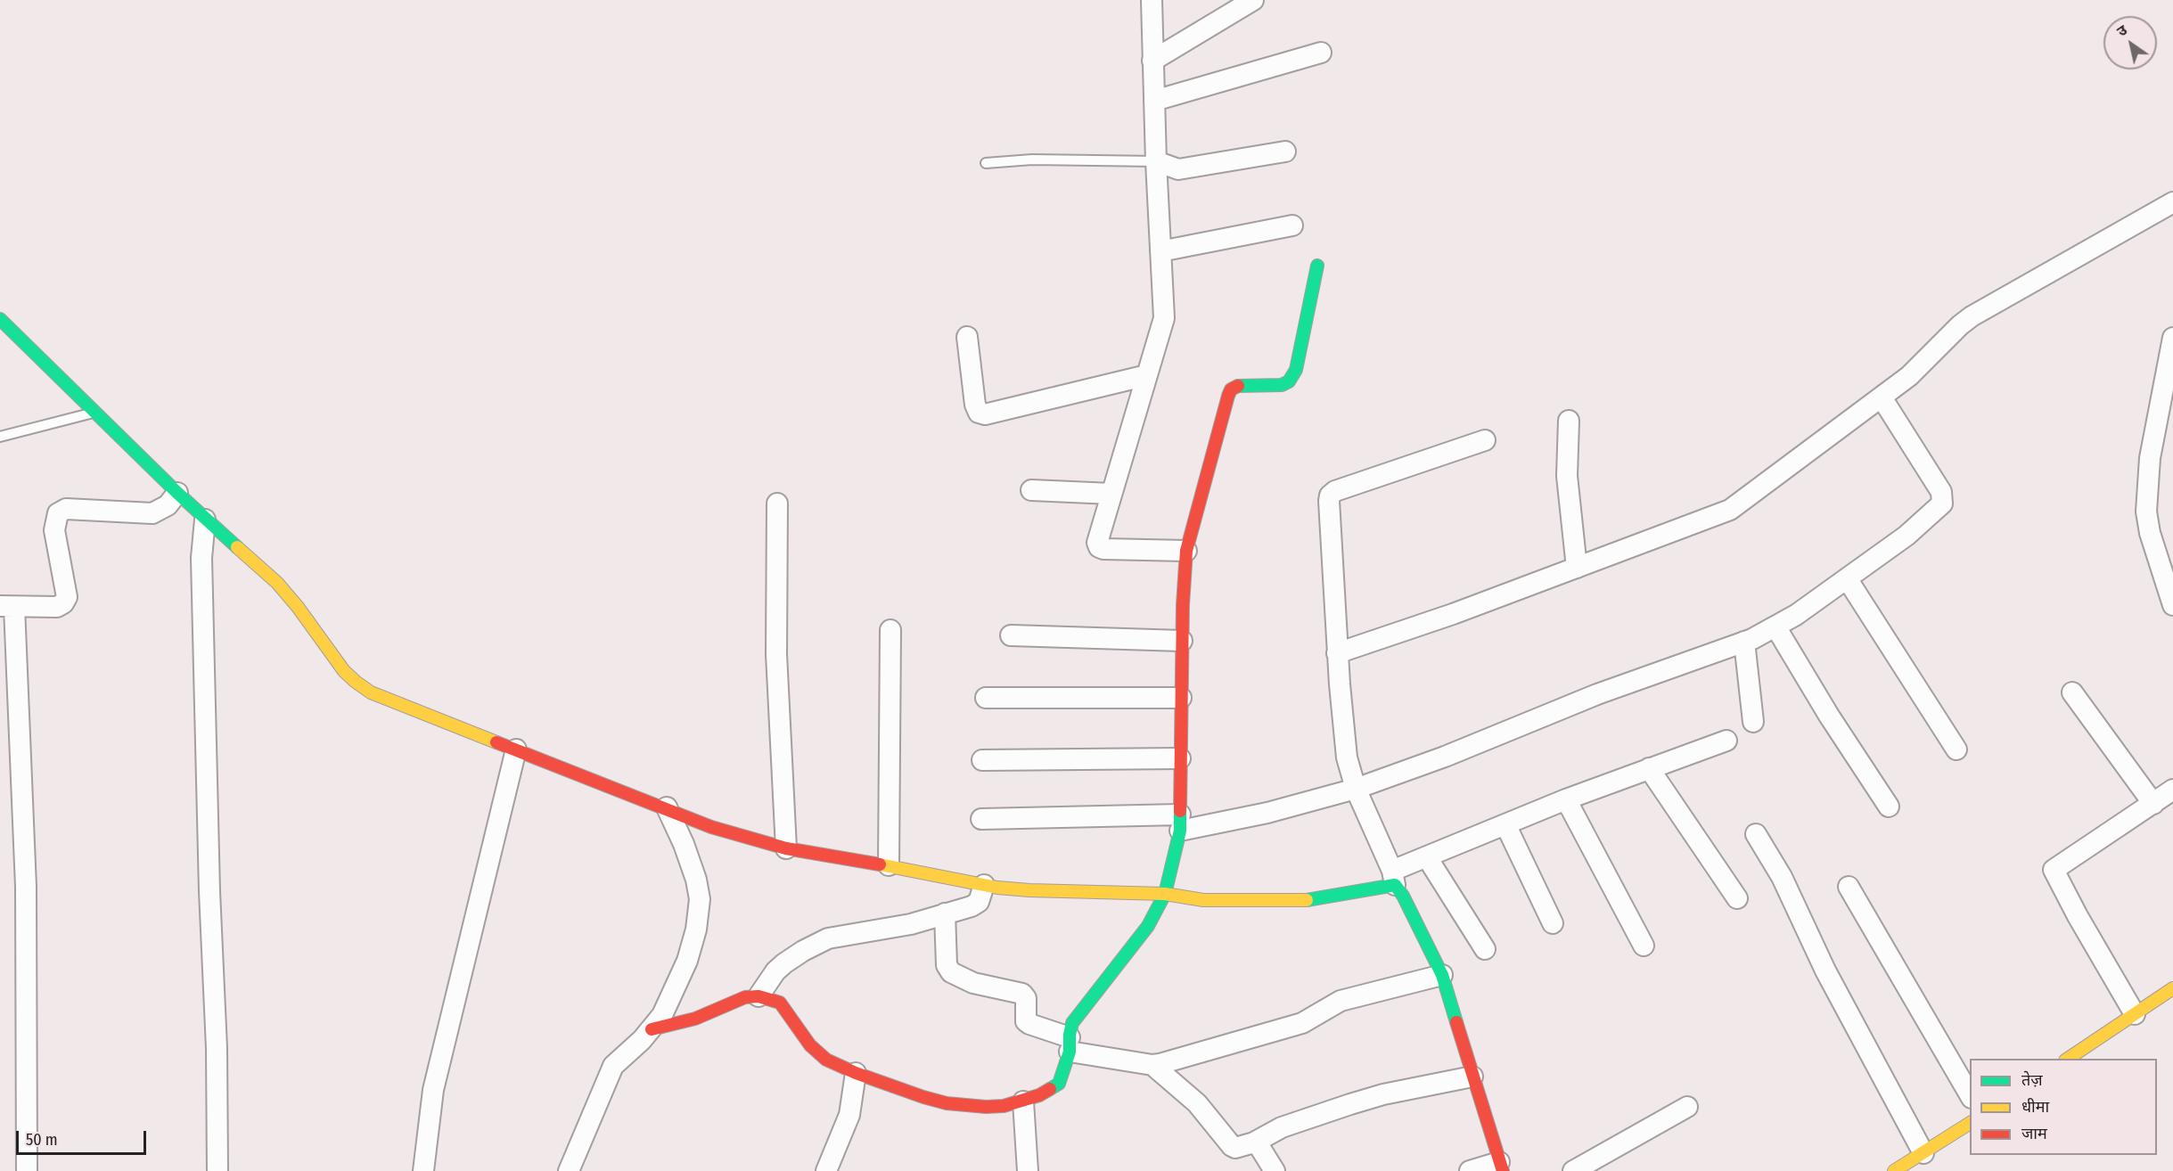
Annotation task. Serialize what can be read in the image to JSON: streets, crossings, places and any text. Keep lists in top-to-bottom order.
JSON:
{
  "legend": ["तेज़", "धीमा", "जाम"],
  "scale_bar": "50 m",
  "north": "top left"
}
